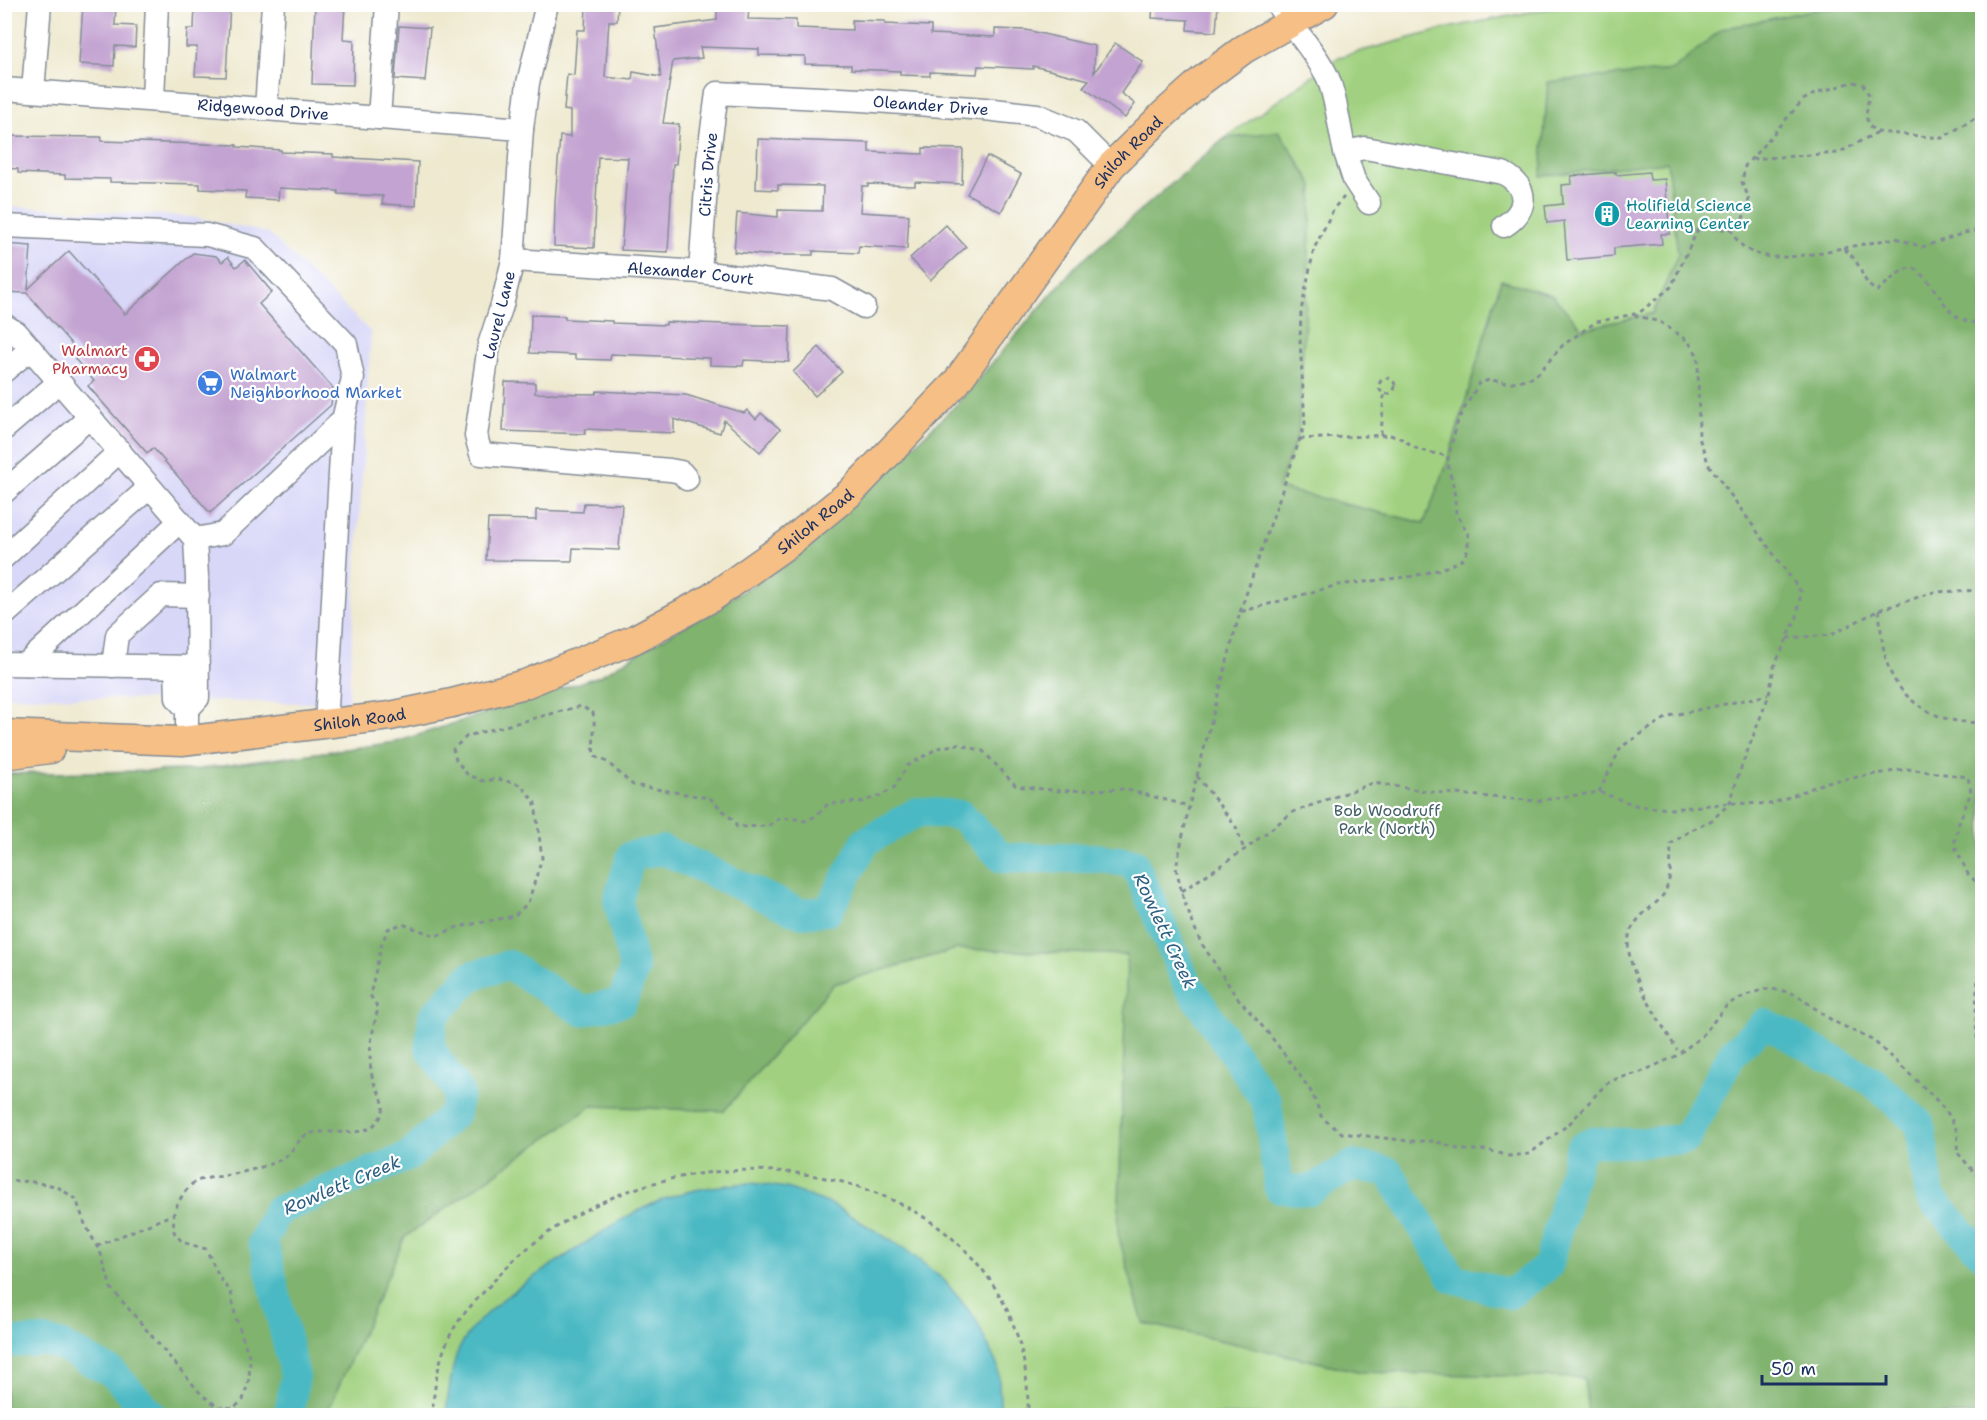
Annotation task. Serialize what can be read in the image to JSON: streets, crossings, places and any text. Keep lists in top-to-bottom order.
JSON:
{
  "streets": {
    "main road": ["Shiloh Road"],
    "street": [
      "Oleander Drive",
      "Ridgewood Drive",
      "Citris Drive",
      "Alexander Court",
      "Laurel Lane"
    ]
  },
  "crossings": [
    ["Oleander Drive", "Shiloh Road"],
    ["Oleander Drive", "Citris Drive"],
    ["Ridgewood Drive", "Laurel Lane"],
    ["Citris Drive", "Alexander Court"],
    ["Alexander Court", "Laurel Lane"]
  ],
  "water": ["Rowlett Creek"],
  "parks": ["Bob Woodruff Park (North)"],
  "places": {
    "building": ["Holifield Science Learning Center"],
    "pharmacy": ["Walmart Pharmacy"],
    "supermarket": ["Walmart Neighborhood Market"]
  },
  "scale_bar": "50 m"
}
